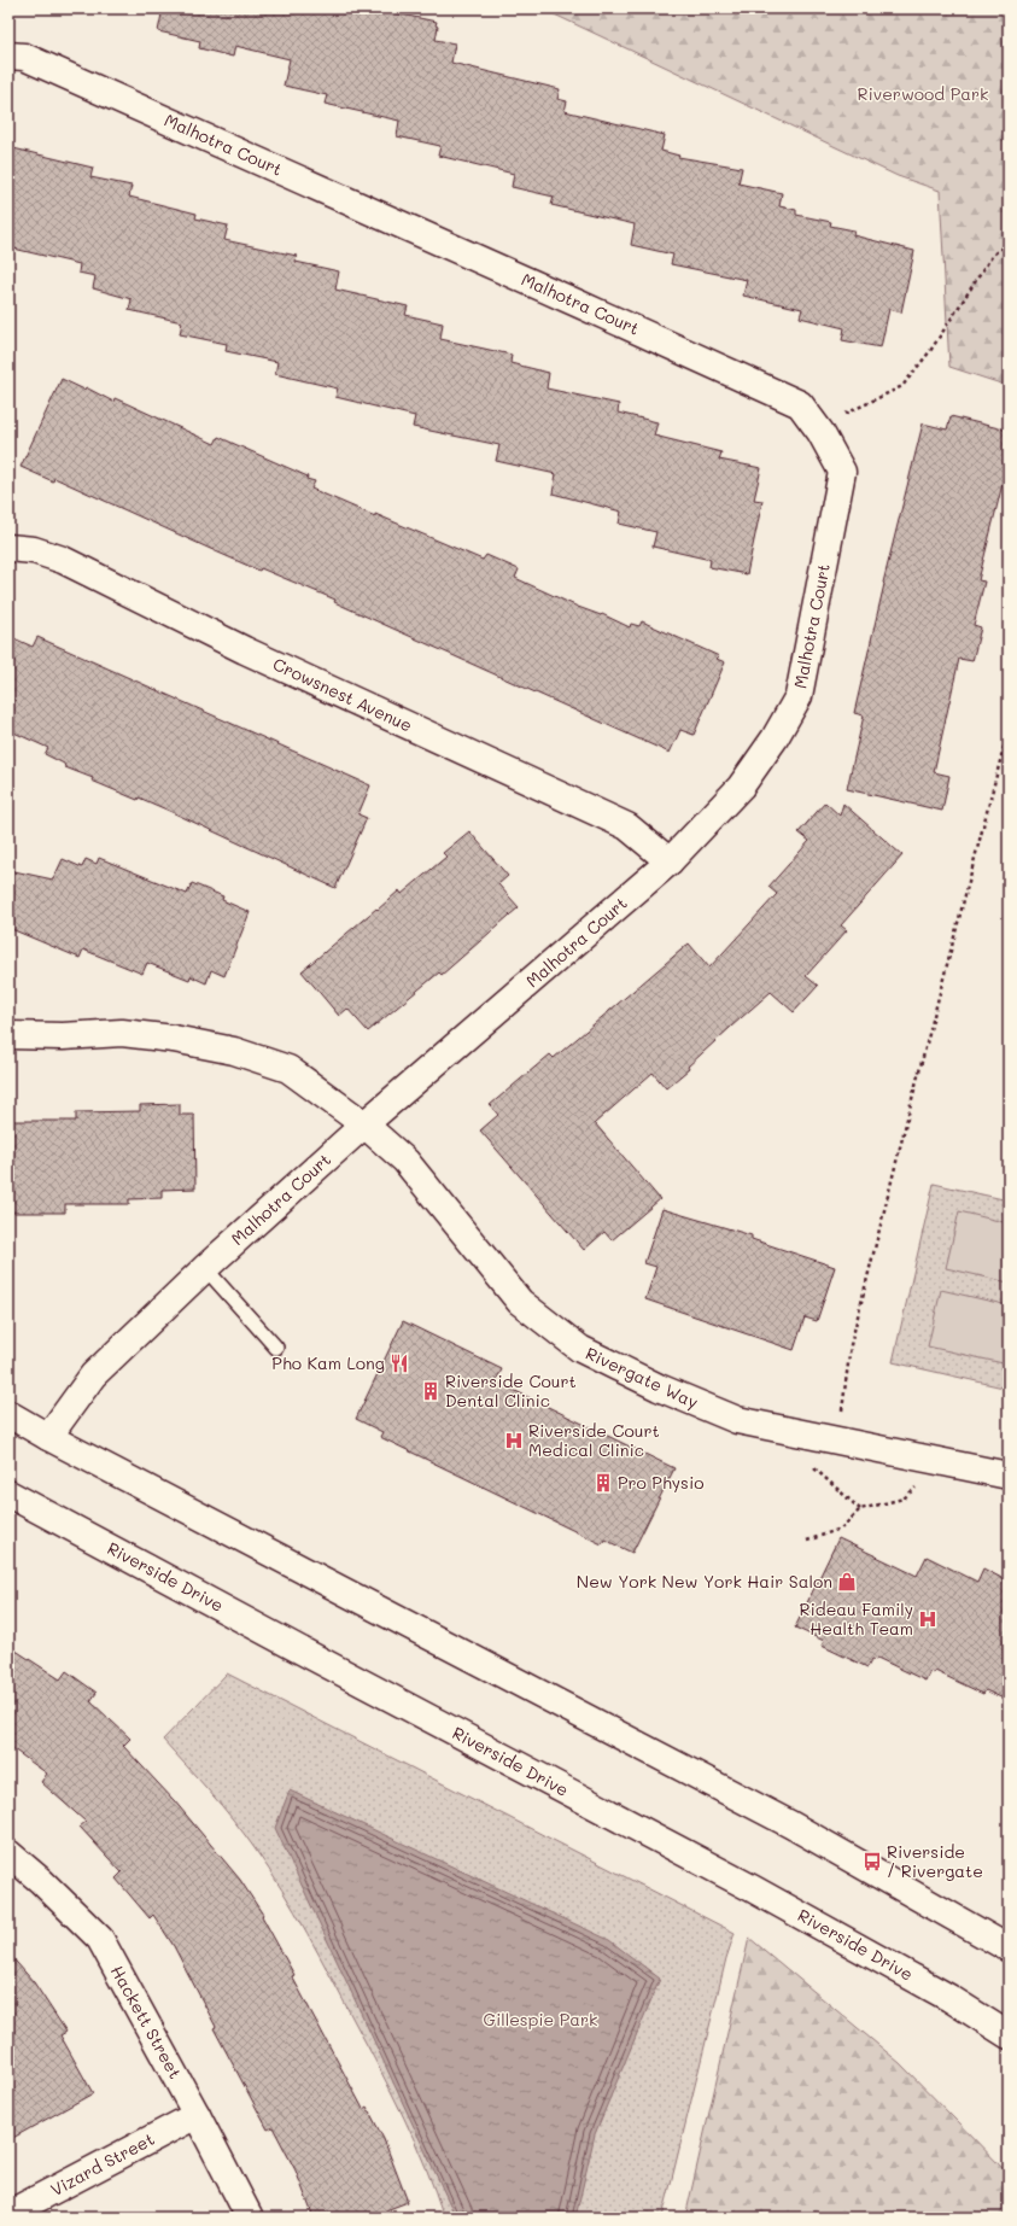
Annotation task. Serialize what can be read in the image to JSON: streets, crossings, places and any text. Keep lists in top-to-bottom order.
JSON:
{
  "streets": {
    "street": [
      "Malhotra Court",
      "Crowsnest Avenue",
      "Rivergate Way",
      "Riverside Drive",
      "Hackett Street",
      "Vizard Street"
    ]
  },
  "crossings": [
    ["Malhotra Court", "Crowsnest Avenue"],
    ["Malhotra Court", "Rivergate Way"],
    ["Hackett Street", "Vizard Street"]
  ],
  "parks": ["Riverwood Park", "Gillespie Park"],
  "places": {
    "restaurant": ["Pho Kam Long"],
    "building": ["Riverside Court Dental Clinic", "Pro Physio"],
    "hospital": ["Riverside Court Medical Clinic", "Rideau Family Health Team"],
    "shop": ["New York New York Hair Salon"],
    "bus stop": ["Riverside / Rivergate"]
  }
}
